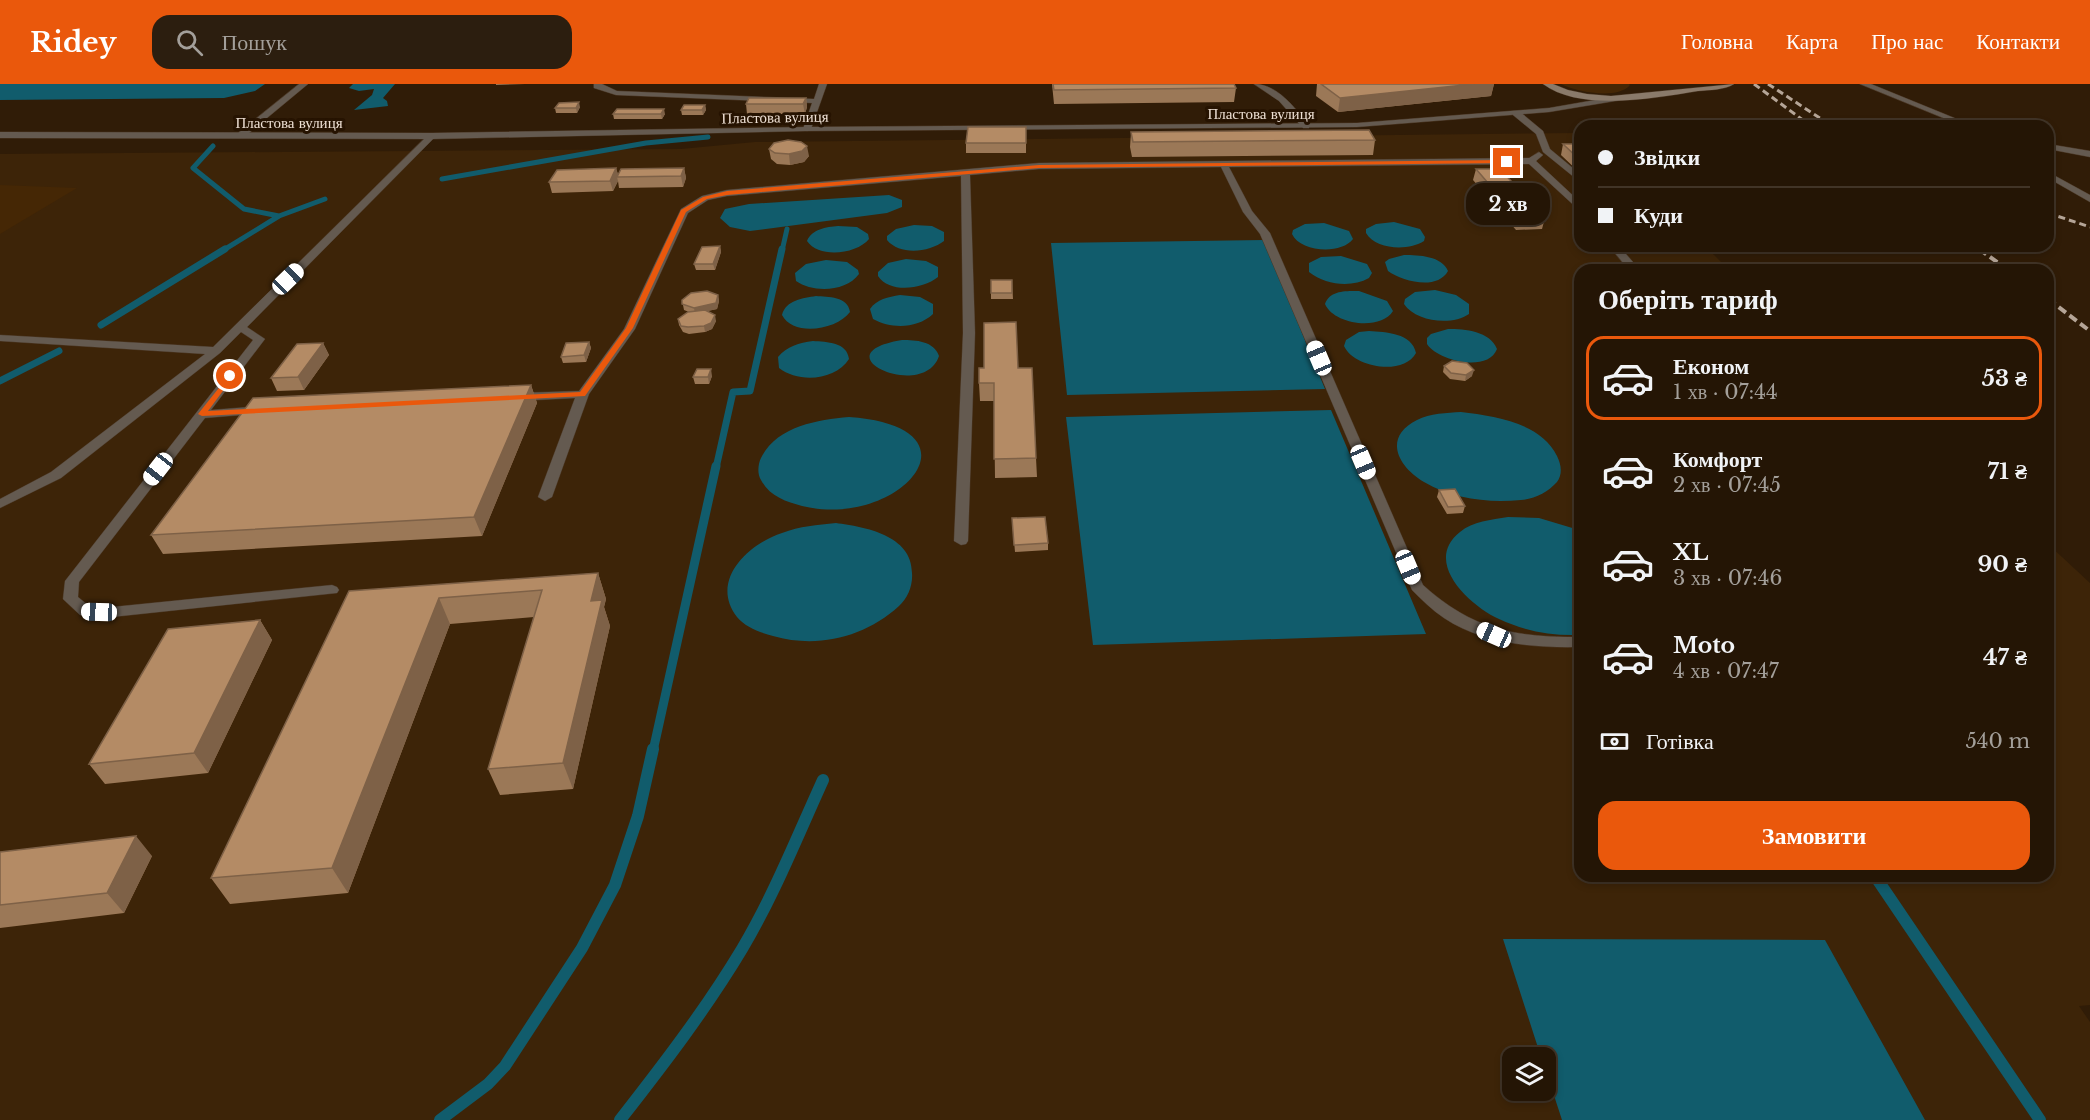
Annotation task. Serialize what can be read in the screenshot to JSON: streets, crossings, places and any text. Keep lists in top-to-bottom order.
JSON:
{
  "streets": {
    "street": ["Пластова вулиця"]
  },
  "page": {
    "header": "Ridey",
    "search": "Пошук",
    "nav": [
      "Головна",
      "Карта",
      "Про нас",
      "Контакти"
    ],
    "banner": ["Звідки", "Куди"],
    "bubble": "2 хв",
    "heading": "Оберіть тариф",
    "list": [
      {
        "name": "Економ",
        "note": "1 хв · 07:44",
        "value": "53 ₴"
      },
      {
        "name": "Комфорт",
        "note": "2 хв · 07:45",
        "value": "71 ₴"
      },
      {
        "name": "XL",
        "note": "3 хв · 07:46",
        "value": "90 ₴"
      },
      {
        "name": "Moto",
        "note": "4 хв · 07:47",
        "value": "47 ₴"
      }
    ],
    "pay": ["Готівка", "540 m"],
    "buttons": "Замовити"
  }
}
